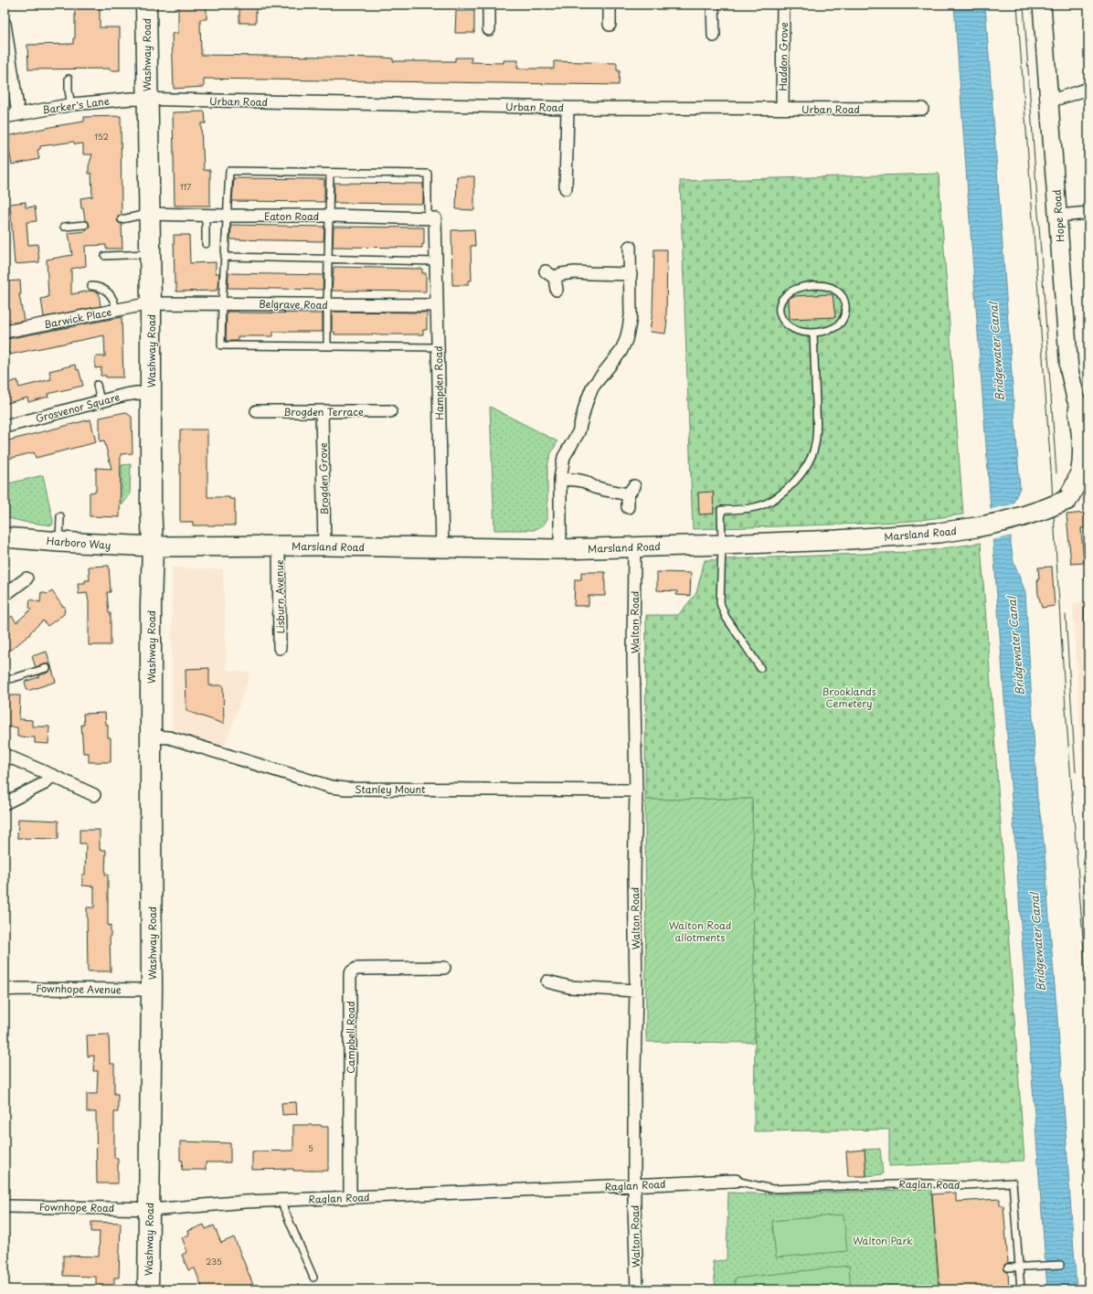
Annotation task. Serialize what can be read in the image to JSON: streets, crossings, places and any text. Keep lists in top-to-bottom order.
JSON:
{
  "streets": {
    "highway": ["Washway Road"],
    "main road": ["Marsland Road", "Harboro Way"],
    "street": [
      "Haddon Grove",
      "Urban Road",
      "Barker's Lane",
      "Eaton Road",
      "Hope Road",
      "Belgrave Road",
      "Barwick Place",
      "Hampden Road",
      "Grosvenor Square",
      "Brogden Terrace",
      "Brogden Grove",
      "Lisburn Avenue",
      "Walton Road",
      "Stanley Mount",
      "Fownhope Avenue",
      "Campbell Road",
      "Raglan Road",
      "Fownhope Road"
    ]
  },
  "crossings": [
    ["Washway Road", "Urban Road"],
    ["Washway Road", "Barker's Lane"],
    ["Washway Road", "Eaton Road"],
    ["Washway Road", "Belgrave Road"],
    ["Washway Road", "Barwick Place"],
    ["Washway Road", "Grosvenor Square"],
    ["Washway Road", "Marsland Road"],
    ["Washway Road", "Harboro Way"],
    ["Washway Road", "Stanley Mount"],
    ["Washway Road", "Fownhope Avenue"],
    ["Washway Road", "Raglan Road"],
    ["Washway Road", "Fownhope Road"],
    ["Haddon Grove", "Urban Road"],
    ["Urban Road", "Barker's Lane"],
    ["Eaton Road", "Hampden Road"],
    ["Belgrave Road", "Barwick Place"],
    ["Belgrave Road", "Hampden Road"],
    ["Hampden Road", "Marsland Road"],
    ["Brogden Terrace", "Brogden Grove"],
    ["Brogden Grove", "Marsland Road"],
    ["Marsland Road", "Harboro Way"],
    ["Marsland Road", "Lisburn Avenue"],
    ["Marsland Road", "Walton Road"],
    ["Walton Road", "Stanley Mount"],
    ["Walton Road", "Raglan Road"],
    ["Campbell Road", "Raglan Road"],
    ["Raglan Road", "Fownhope Road"]
  ],
  "water": ["Bridgewater Canal"],
  "parks": ["Brooklands Cemetery", "Walton Road allotments", "Walton Park"],
  "house_numbers": [
    "152",
    "117",
    "5",
    "235"
  ]
}
